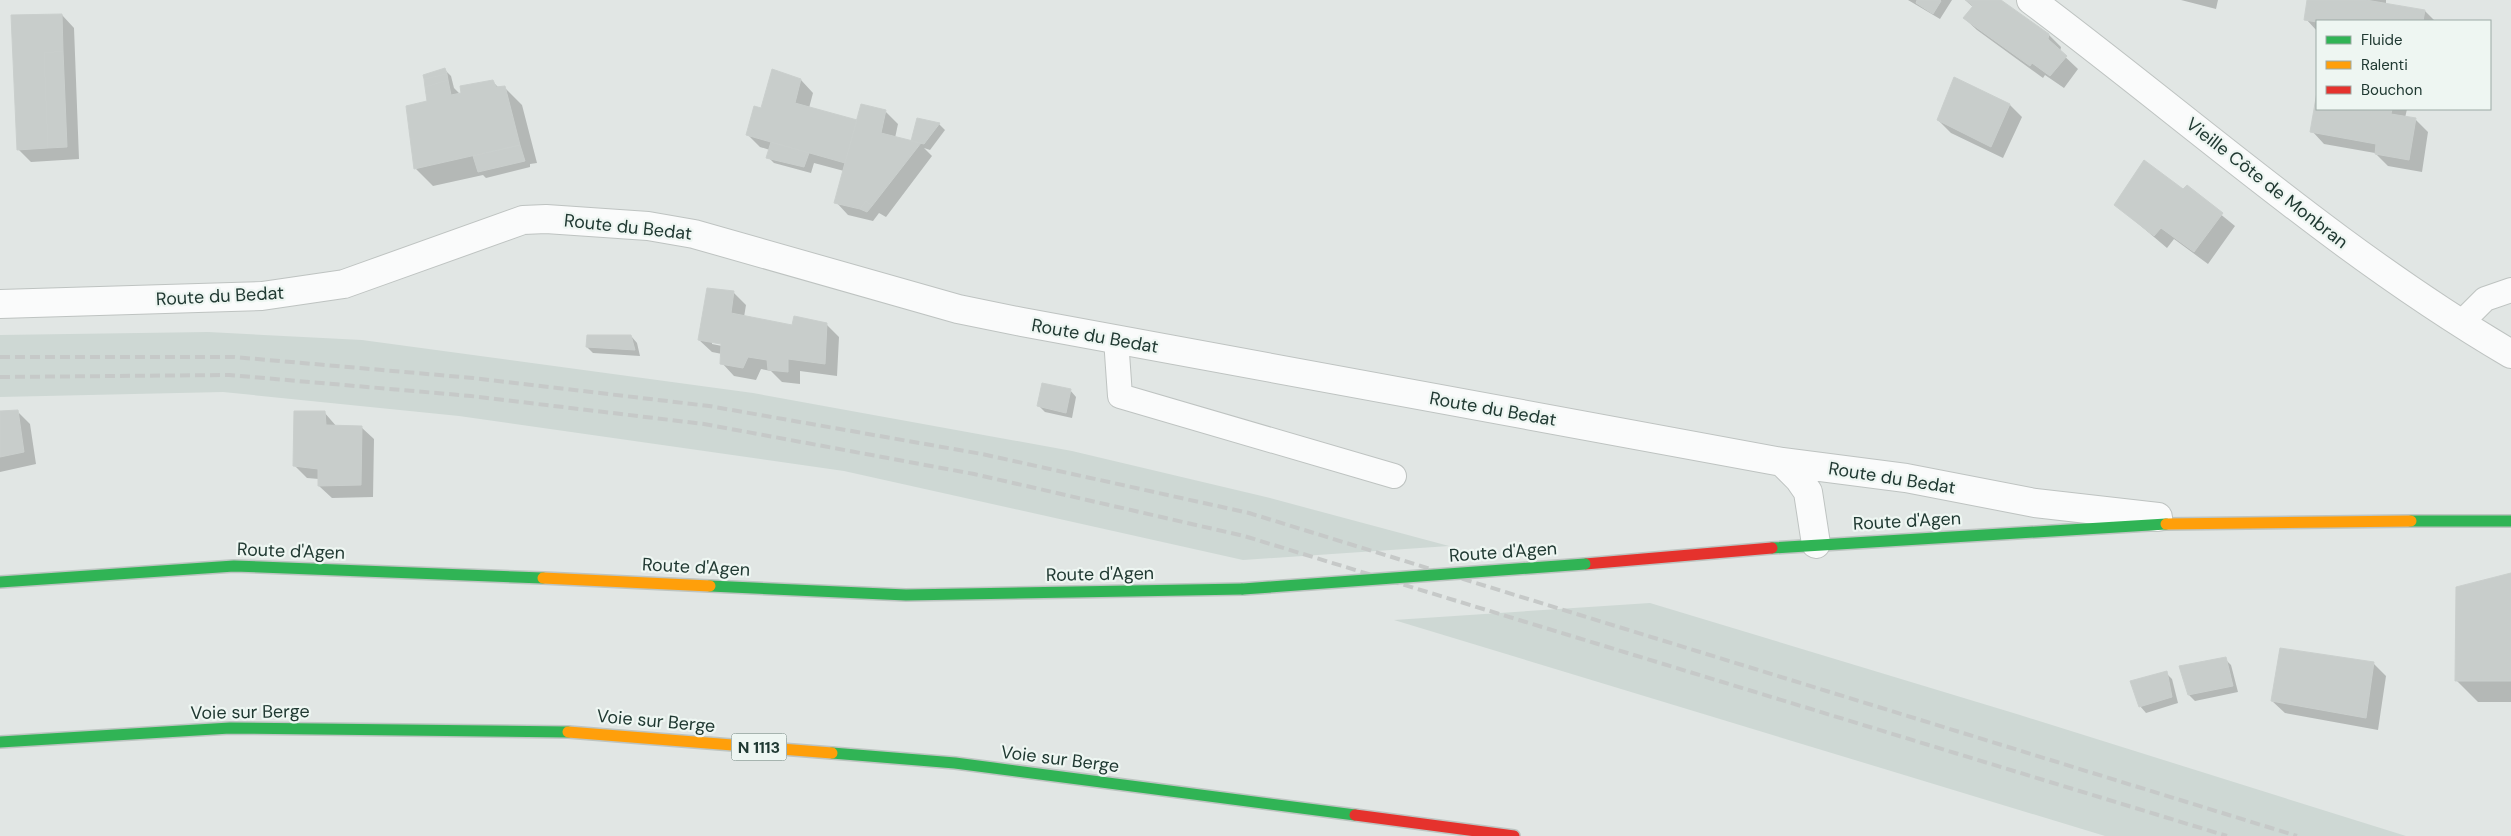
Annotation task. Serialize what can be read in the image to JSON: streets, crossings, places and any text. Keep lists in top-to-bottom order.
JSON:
{
  "streets": {
    "main road": ["Route d'Agen", "Voie sur Berge", "N 1113"],
    "street": ["Vieille Côte de Monbran", "Route du Bedat"]
  },
  "crossings": [
    ["Route du Bedat", "Route d'Agen"]
  ],
  "legend": ["Fluide", "Ralenti", "Bouchon"]
}
